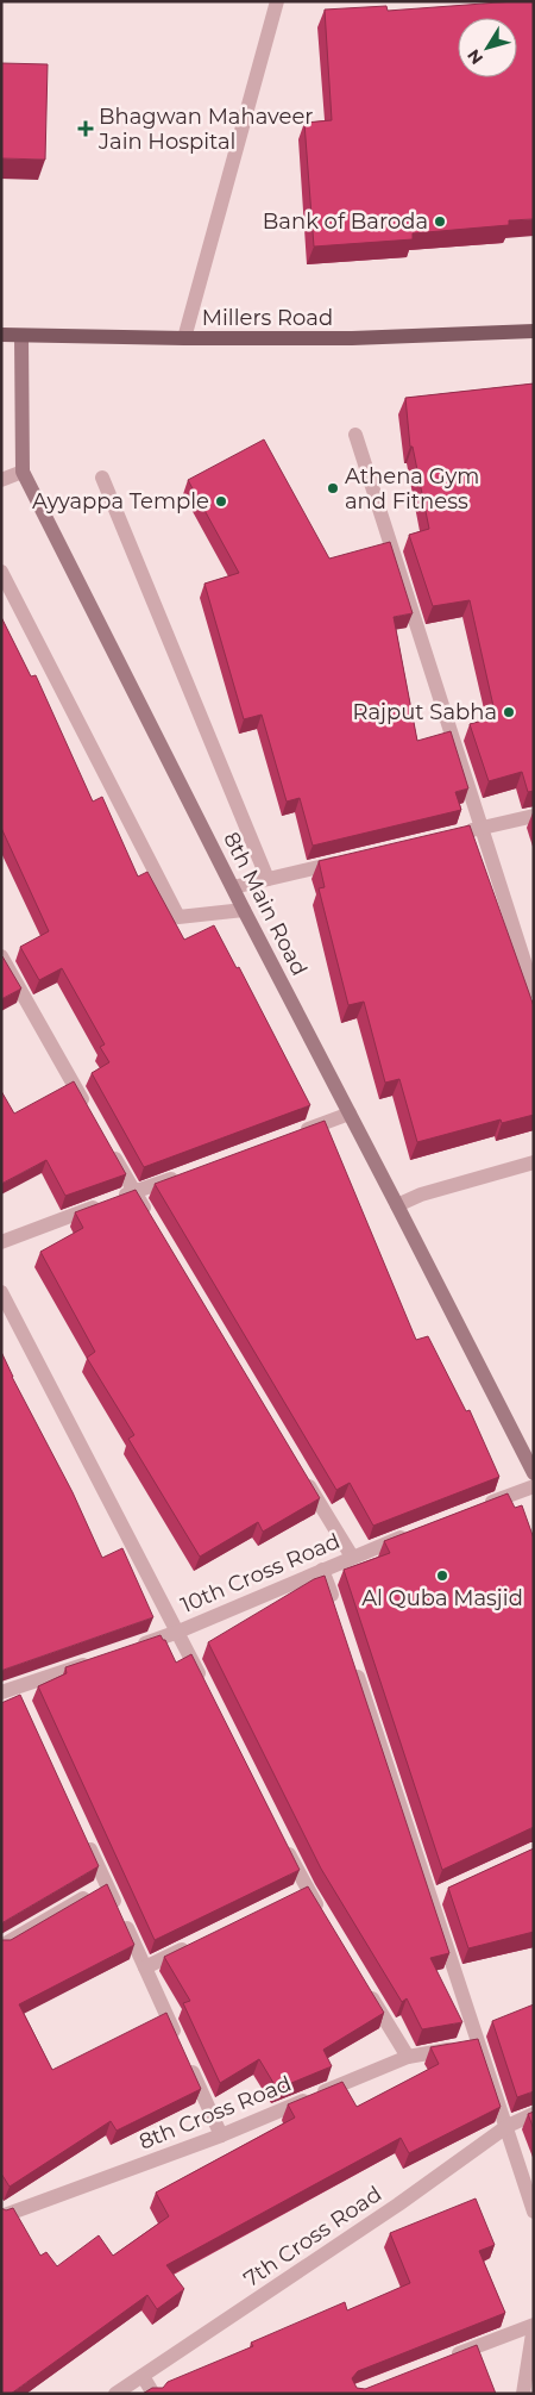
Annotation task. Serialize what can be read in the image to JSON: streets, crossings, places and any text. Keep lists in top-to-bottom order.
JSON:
{
  "streets": {
    "main road": ["Millers Road"],
    "street": [
      "8th Main Road",
      "10th Cross Road",
      "8th Cross Road",
      "7th Cross Road"
    ]
  },
  "crossings": [
    ["Millers Road", "8th Main Road"]
  ],
  "places": {
    "health": ["Bhagwan Mahaveer Jain Hospital"],
    "other": [
      "Bank of Baroda",
      "Athena Gym and Fitness",
      "Ayyappa Temple",
      "Rajput Sabha",
      "Al Quba Masjid"
    ]
  },
  "north": "bottom left"
}
